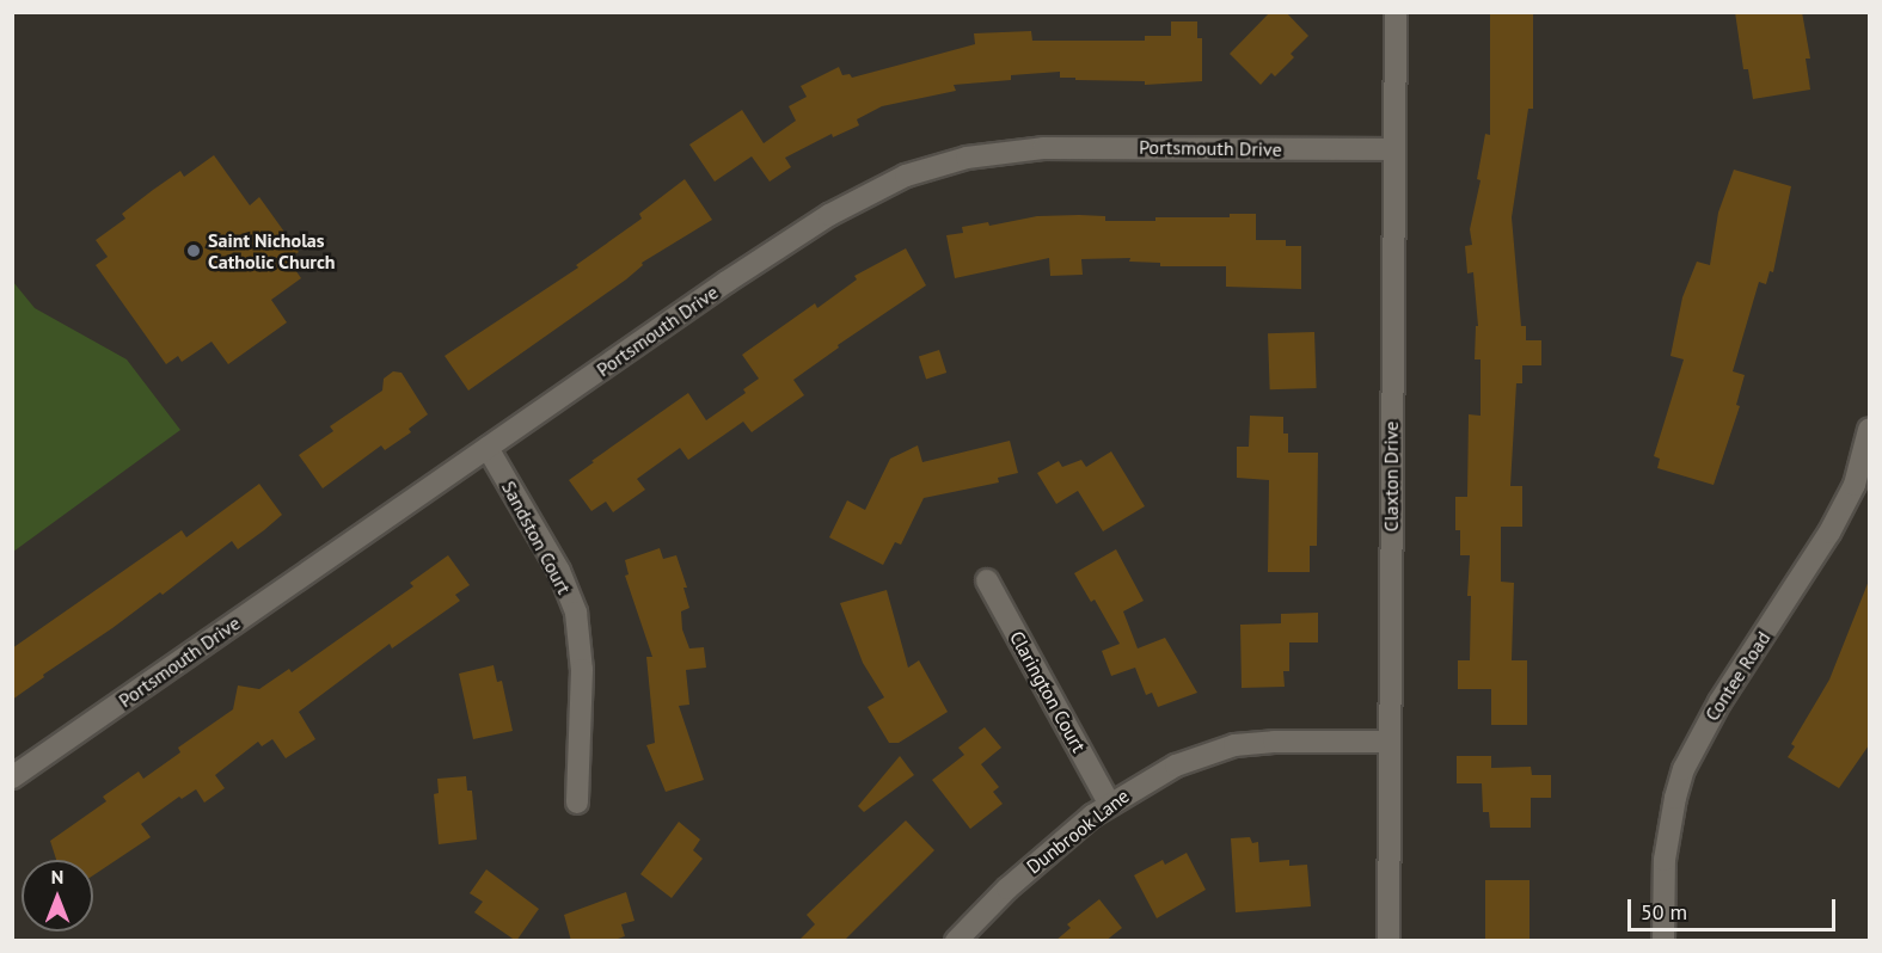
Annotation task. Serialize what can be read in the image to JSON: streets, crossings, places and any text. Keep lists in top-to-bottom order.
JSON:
{
  "streets": {
    "street": [
      "Portsmouth Drive",
      "Claxton Drive",
      "Sandston Court",
      "Contee Road",
      "Clarington Court",
      "Dunbrook Lane"
    ]
  },
  "crossings": [
    ["Portsmouth Drive", "Claxton Drive"],
    ["Portsmouth Drive", "Sandston Court"],
    ["Claxton Drive", "Dunbrook Lane"],
    ["Clarington Court", "Dunbrook Lane"]
  ],
  "places": ["Saint Nicholas Catholic Church"],
  "scale_bar": "50 m",
  "north": "top"
}
